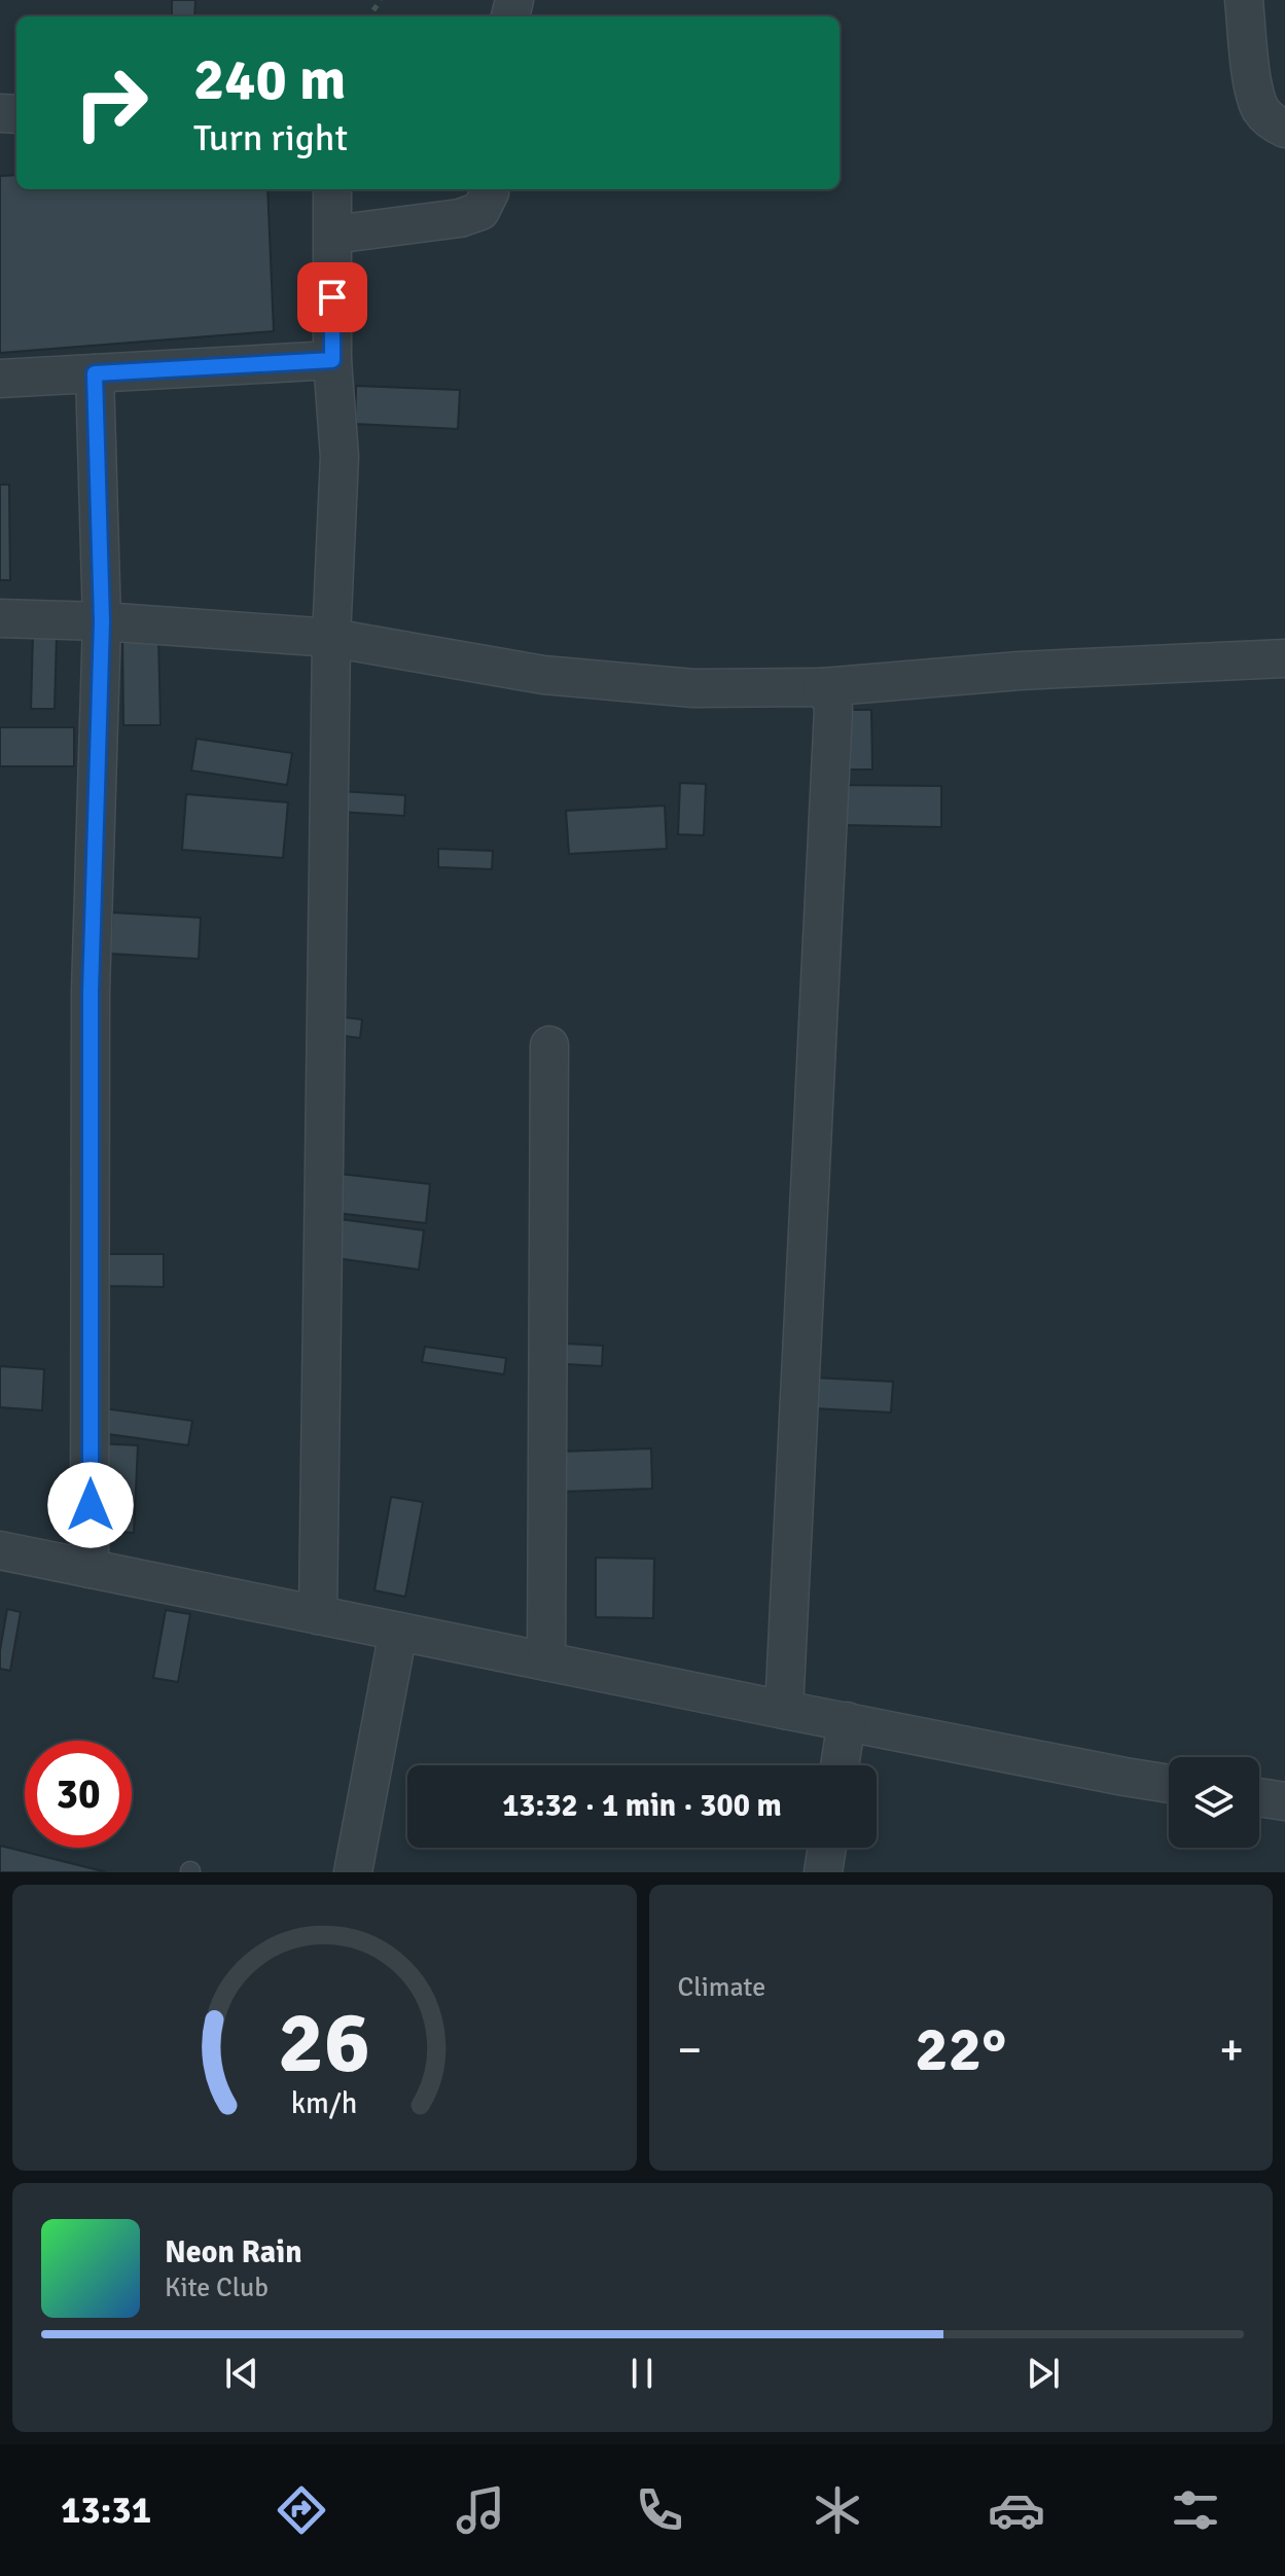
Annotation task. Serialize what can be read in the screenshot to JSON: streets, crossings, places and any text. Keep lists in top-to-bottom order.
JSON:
{
  "page": {
    "turn": ["240 m", "Turn right"],
    "limit": "30",
    "trip": "13:32 · 1 min · 300 m",
    "tile": "Climate",
    "heat": ["−", "22°", "+"],
    "song": ["Neon Rain", "Kite Club"],
    "tabs": "13:31",
    "gauge": ["26", "km/h"]
  }
}
